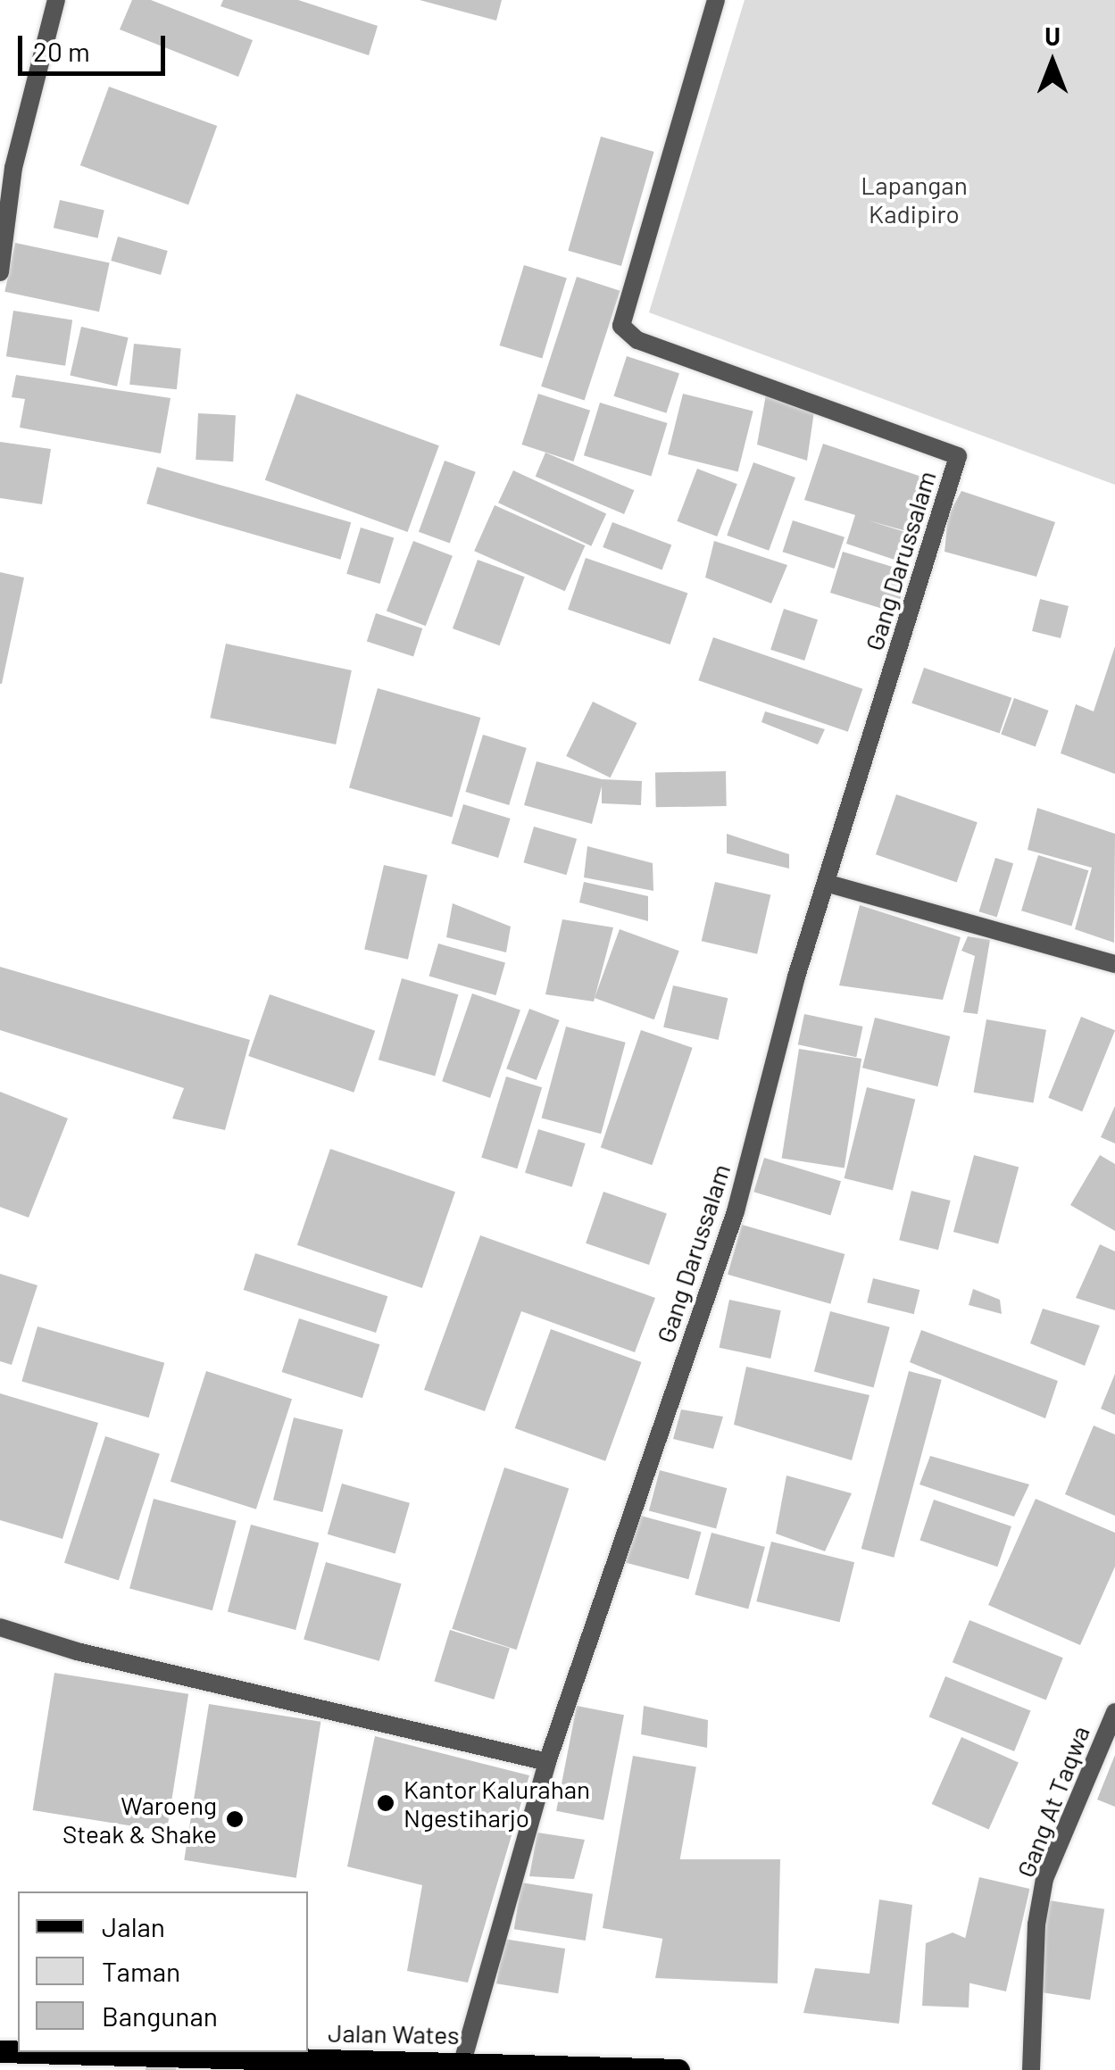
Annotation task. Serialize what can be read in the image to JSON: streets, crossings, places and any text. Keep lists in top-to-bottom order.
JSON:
{
  "streets": {
    "main road": ["Jalan Wates"],
    "street": ["Gang Darussalam", "Gang At Taqwa"]
  },
  "crossings": [
    ["Gang Darussalam", "Jalan Wates"]
  ],
  "parks": ["Lapangan Kadipiro"],
  "places": ["Kantor Kalurahan Ngestiharjo", "Waroeng Steak & Shake"],
  "legend": ["Jalan", "Taman", "Bangunan"],
  "scale_bar": "20 m",
  "north": "top"
}
